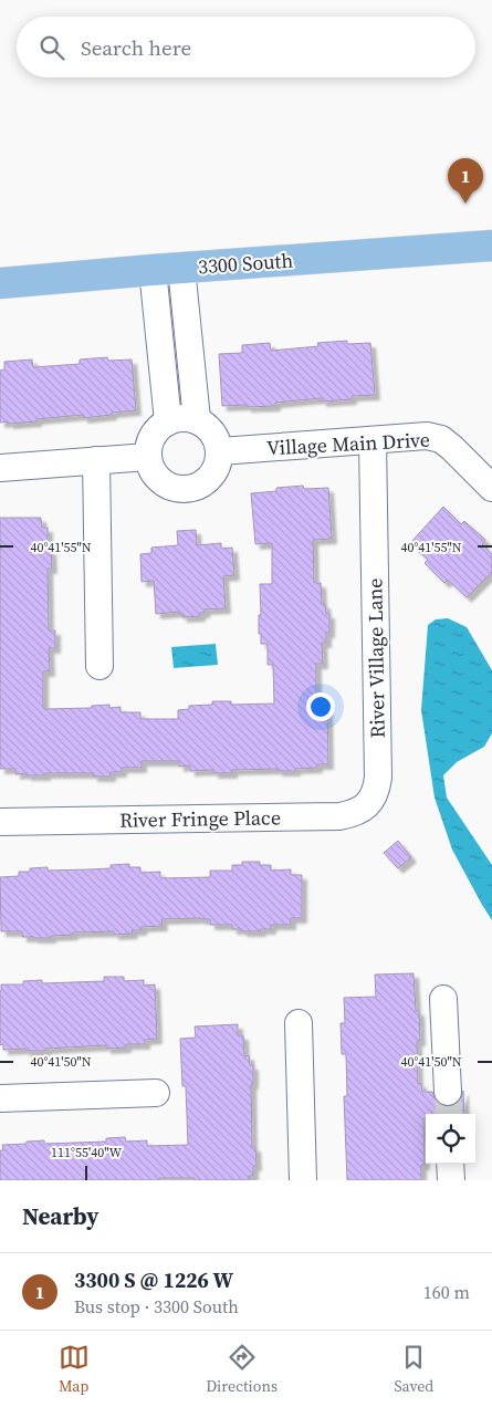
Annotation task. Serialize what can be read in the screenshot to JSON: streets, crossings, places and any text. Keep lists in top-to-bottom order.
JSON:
{
  "streets": {
    "main road": ["3300 South"],
    "street": ["Village Main Drive", "River Village Lane", "River Fringe Place"]
  },
  "crossings": [
    ["Village Main Drive", "River Village Lane"],
    ["River Village Lane", "River Fringe Place"]
  ],
  "page": {
    "search": "Search here",
    "pins": "1",
    "heading": "Nearby",
    "list": [
      {
        "mark": "1",
        "name": "3300 S @ 1226 W",
        "note": "Bus stop · 3300 South",
        "value": "160 m"
      }
    ],
    "nav": ["Map", "Directions", "Saved"]
  },
  "coordinates": ["40°41'55\"N", "40°41'50\"N", "111°55'40\"W"]
}
